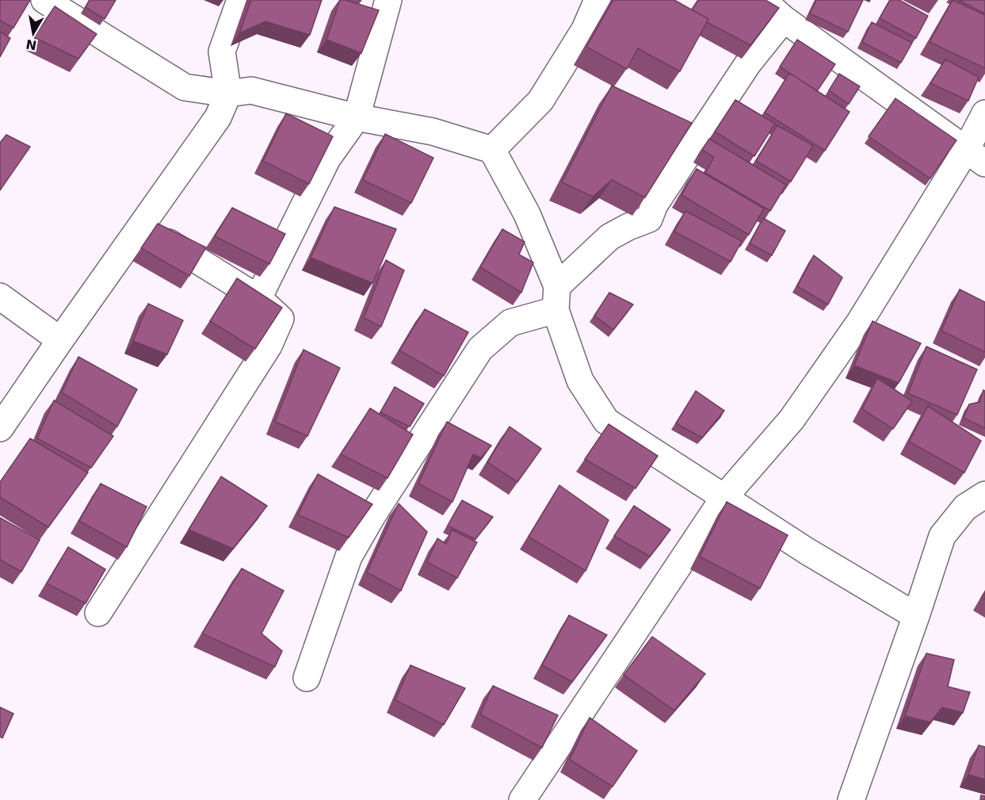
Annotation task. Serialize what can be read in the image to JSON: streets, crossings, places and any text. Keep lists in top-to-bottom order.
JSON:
{
  "north": "bottom"
}
